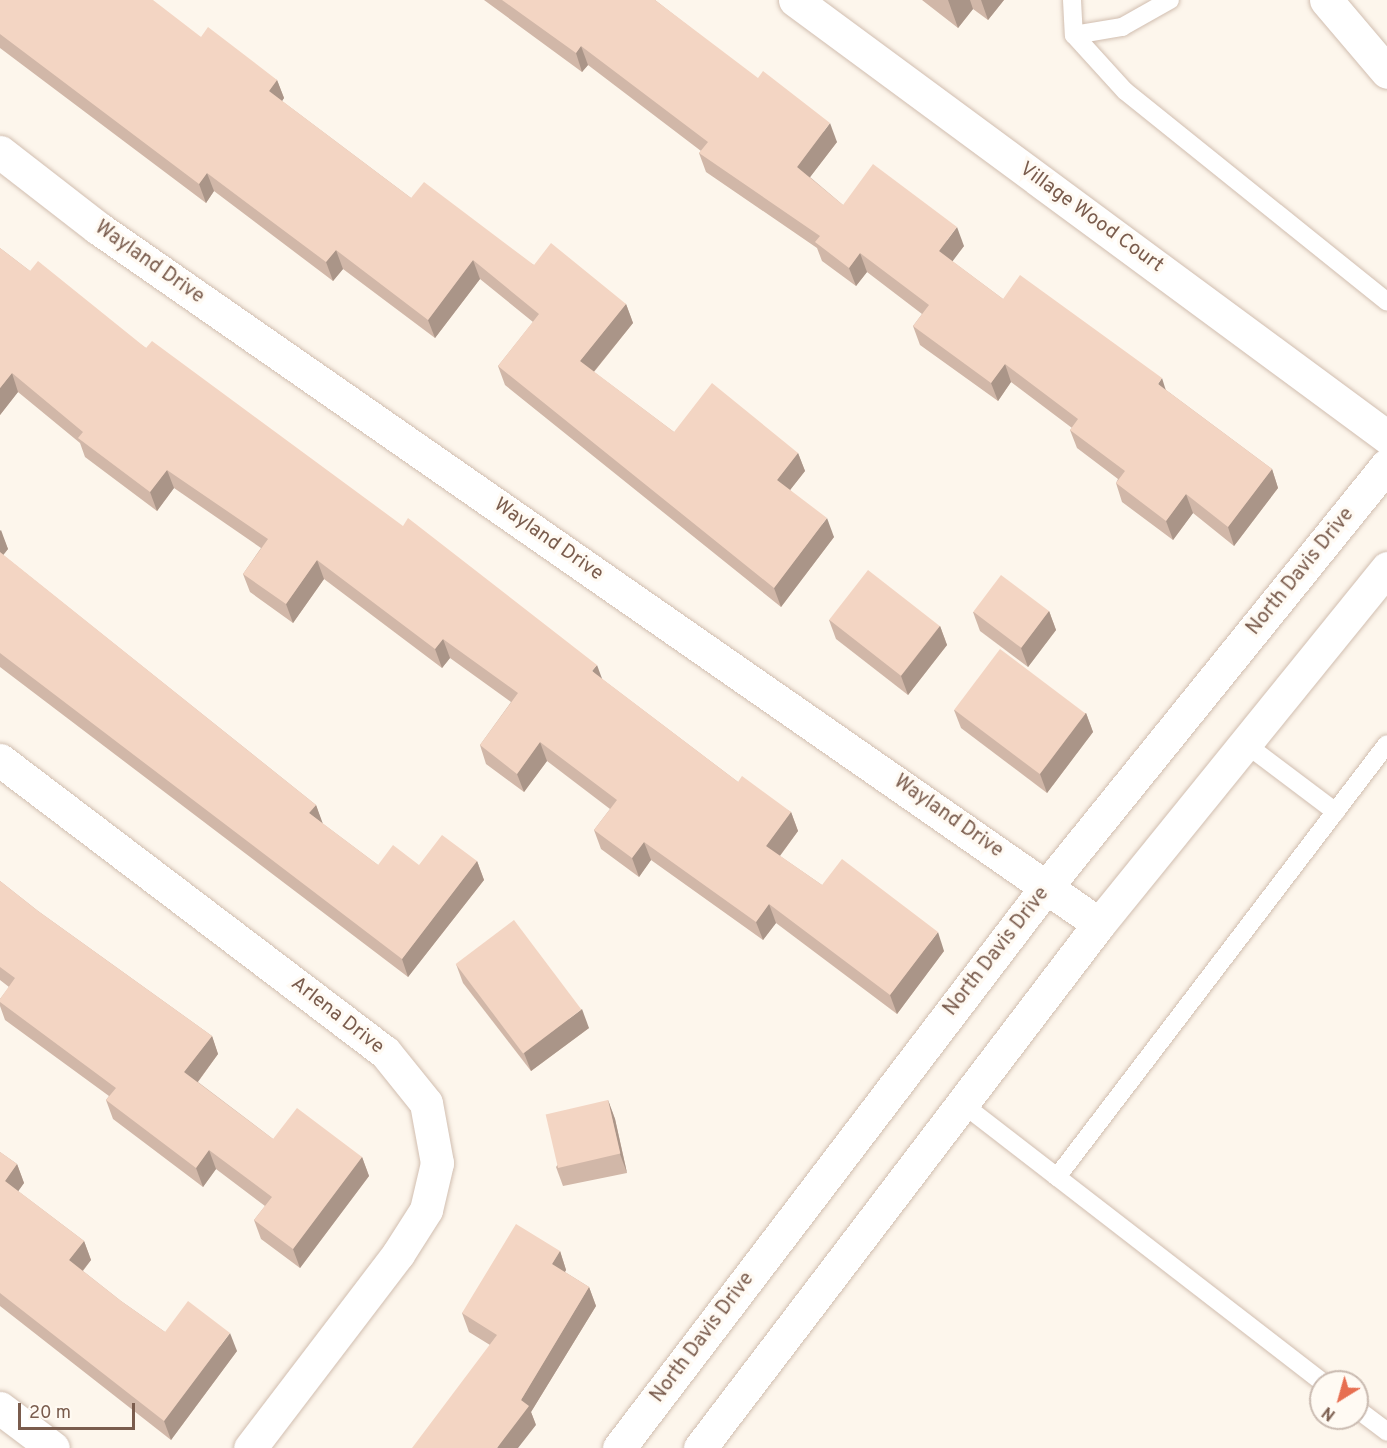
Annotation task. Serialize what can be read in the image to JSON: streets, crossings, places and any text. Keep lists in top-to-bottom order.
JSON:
{
  "streets": {
    "street": [
      "Village Wood Court",
      "Wayland Drive",
      "North Davis Drive",
      "Arlena Drive"
    ]
  },
  "crossings": [
    ["Wayland Drive", "North Davis Drive"]
  ],
  "scale_bar": "20 m",
  "north": "bottom left"
}
